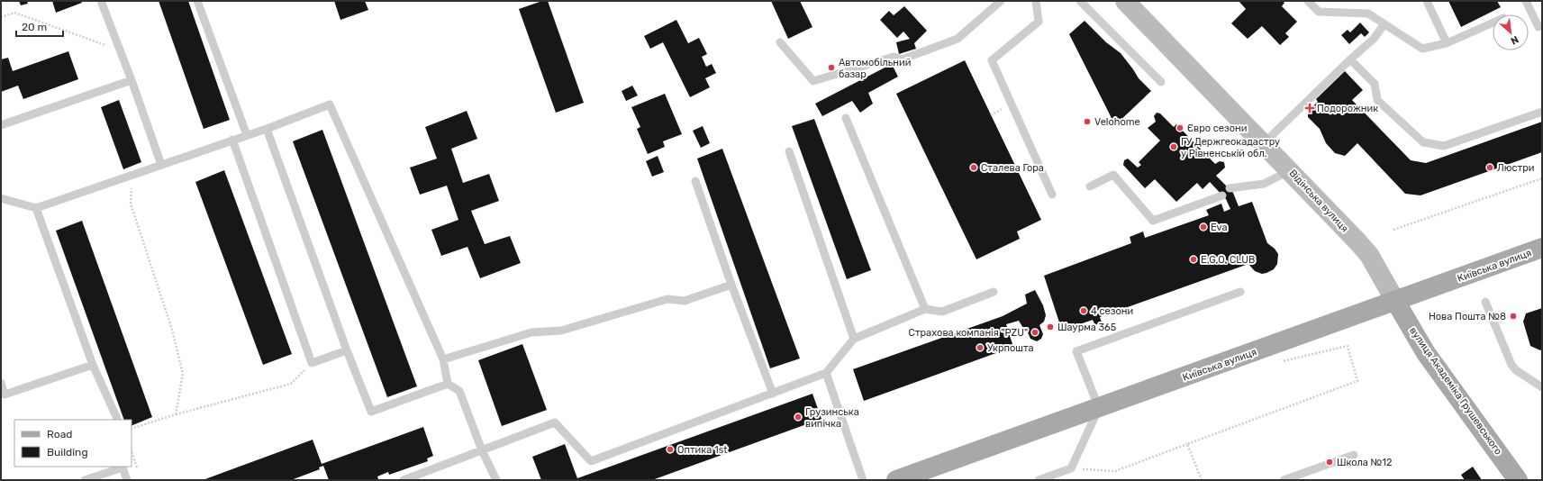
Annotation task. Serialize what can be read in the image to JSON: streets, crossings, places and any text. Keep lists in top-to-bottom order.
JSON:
{
  "streets": {
    "main road": ["Відінська вулиця", "Київська вулиця", "вулиця Академіка Грушевського"]
  },
  "crossings": [
    ["Відінська вулиця", "Київська вулиця"],
    ["Відінська вулиця", "вулиця Академіка Грушевського"],
    ["Київська вулиця", "вулиця Академіка Грушевського"]
  ],
  "places": {
    "other": [
      "Автомобільний базар",
      "Velohome",
      "Євро сезони",
      "ГУ Держгеокадастру у Рівненській обл.",
      "Сталева Гора",
      "Люстри",
      "Eva",
      "E.G.O. CLUB",
      "4 сезони",
      "Нова Пошта №8",
      "Шаурма 365",
      "Страхова компанія \"PZU\"",
      "Укрпошта",
      "Грузинська випічка",
      "Оптика 1st",
      "Школа №12"
    ],
    "health": ["Подорожник"]
  },
  "legend": ["Road", "Building"],
  "scale_bar": "20 m",
  "north": "bottom right"
}
